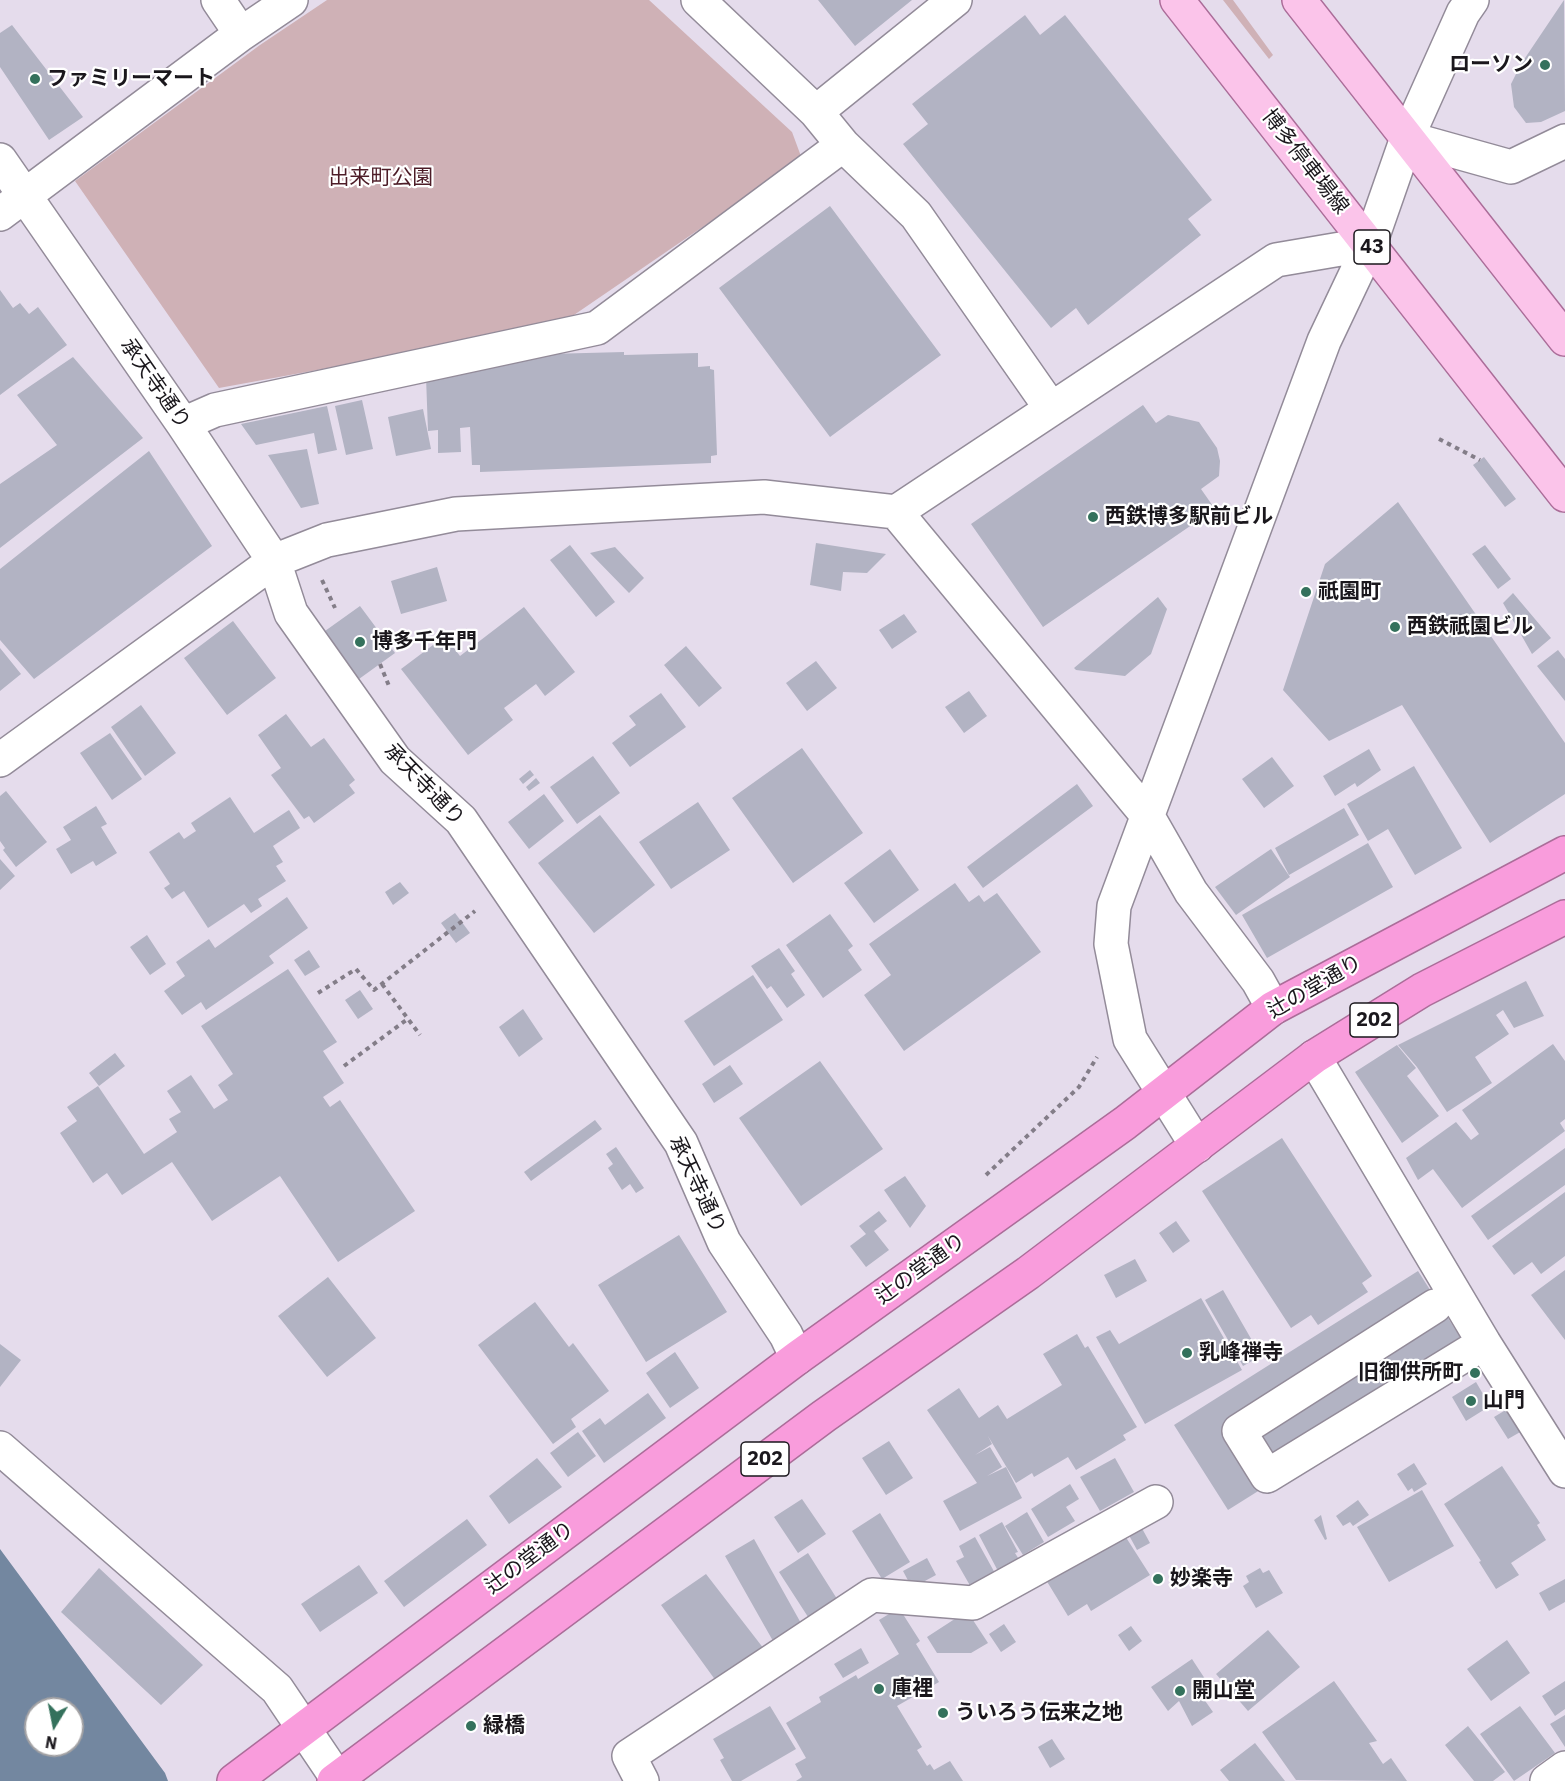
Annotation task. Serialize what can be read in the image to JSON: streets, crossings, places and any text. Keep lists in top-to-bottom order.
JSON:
{
  "streets": {
    "highway": ["辻の堂通り", "202"],
    "main road": ["博多停車場線", "43"],
    "street": ["承天寺通り"]
  },
  "crossings": [
    ["承天寺通り", "辻の堂通り"]
  ],
  "parks": ["出来町公園"],
  "places": [
    "ローソン",
    "ファミリーマート",
    "西鉄博多駅前ビル",
    "祇園町",
    "西鉄祇園ビル",
    "博多千年門",
    "乳峰禅寺",
    "旧御供所町",
    "山門",
    "妙楽寺",
    "庫裡",
    "開山堂",
    "ういろう伝来之地",
    "緑橋"
  ],
  "north": "bottom"
}
